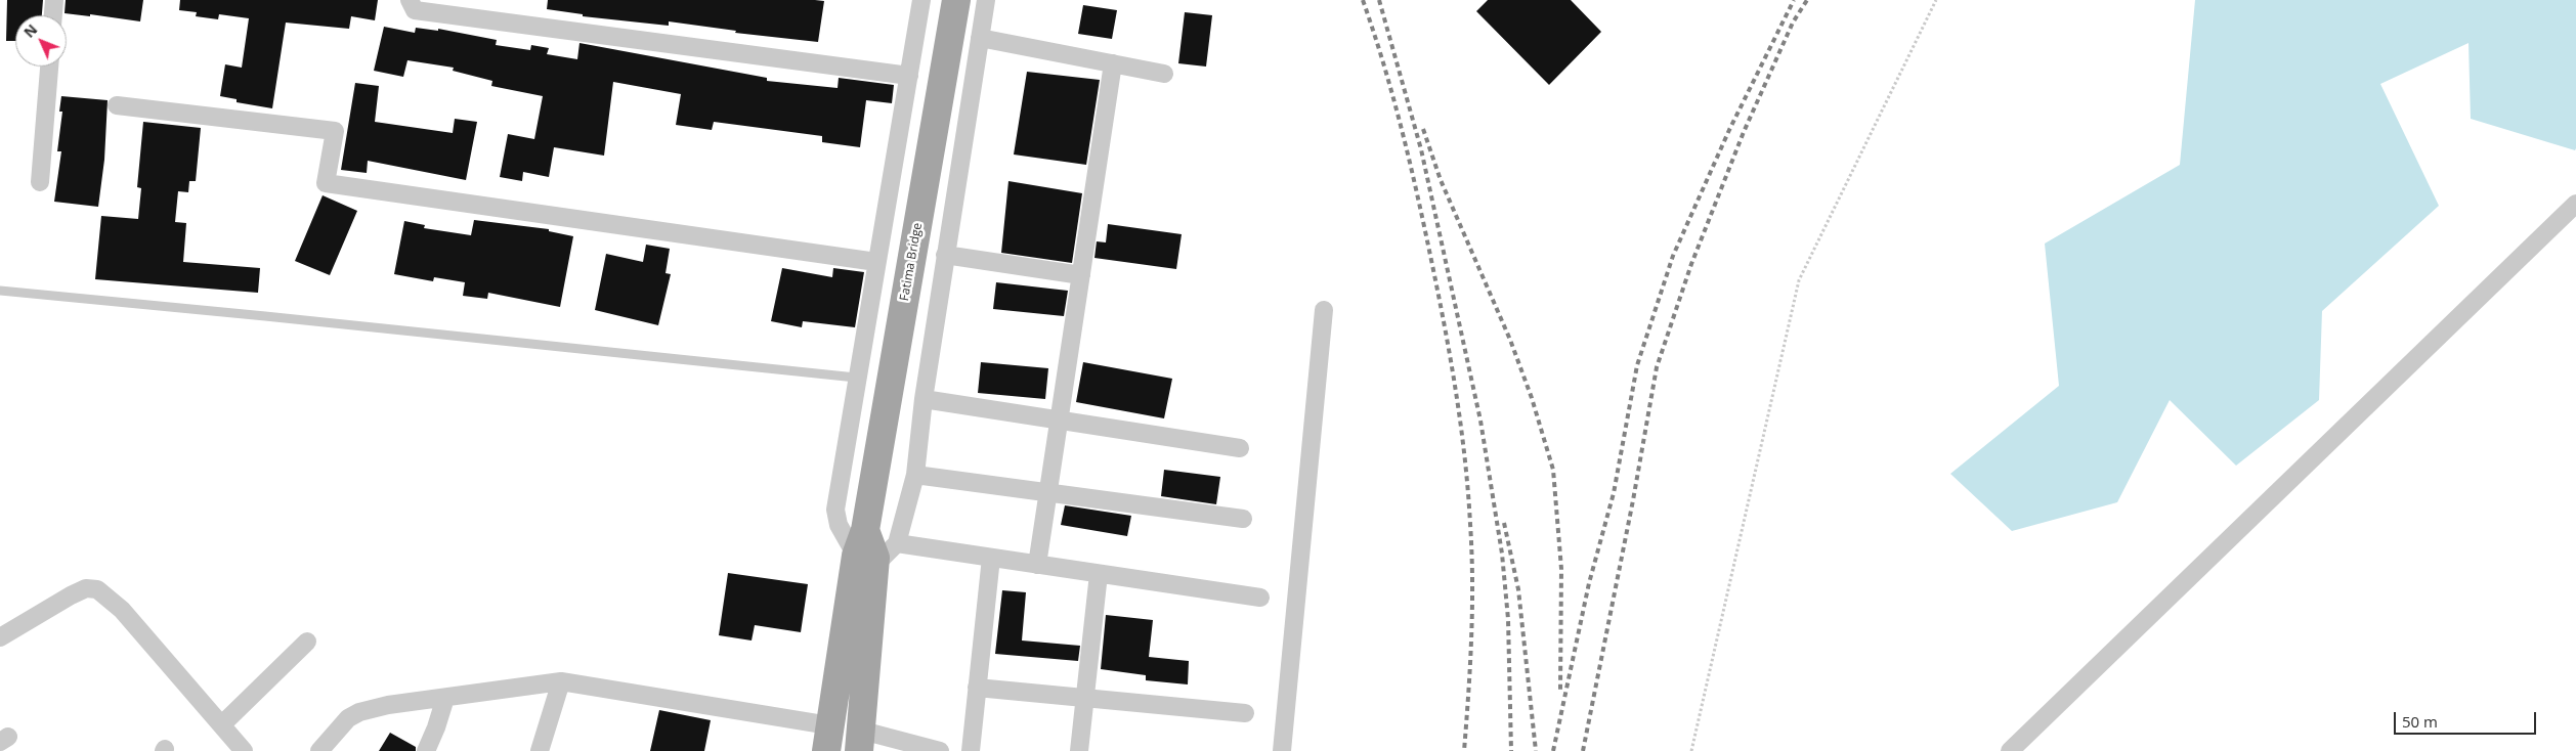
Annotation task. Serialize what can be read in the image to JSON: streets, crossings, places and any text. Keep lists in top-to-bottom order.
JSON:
{
  "streets": {
    "main road": ["Fatima Bridge"]
  },
  "scale_bar": "50 m",
  "north": "top left"
}
